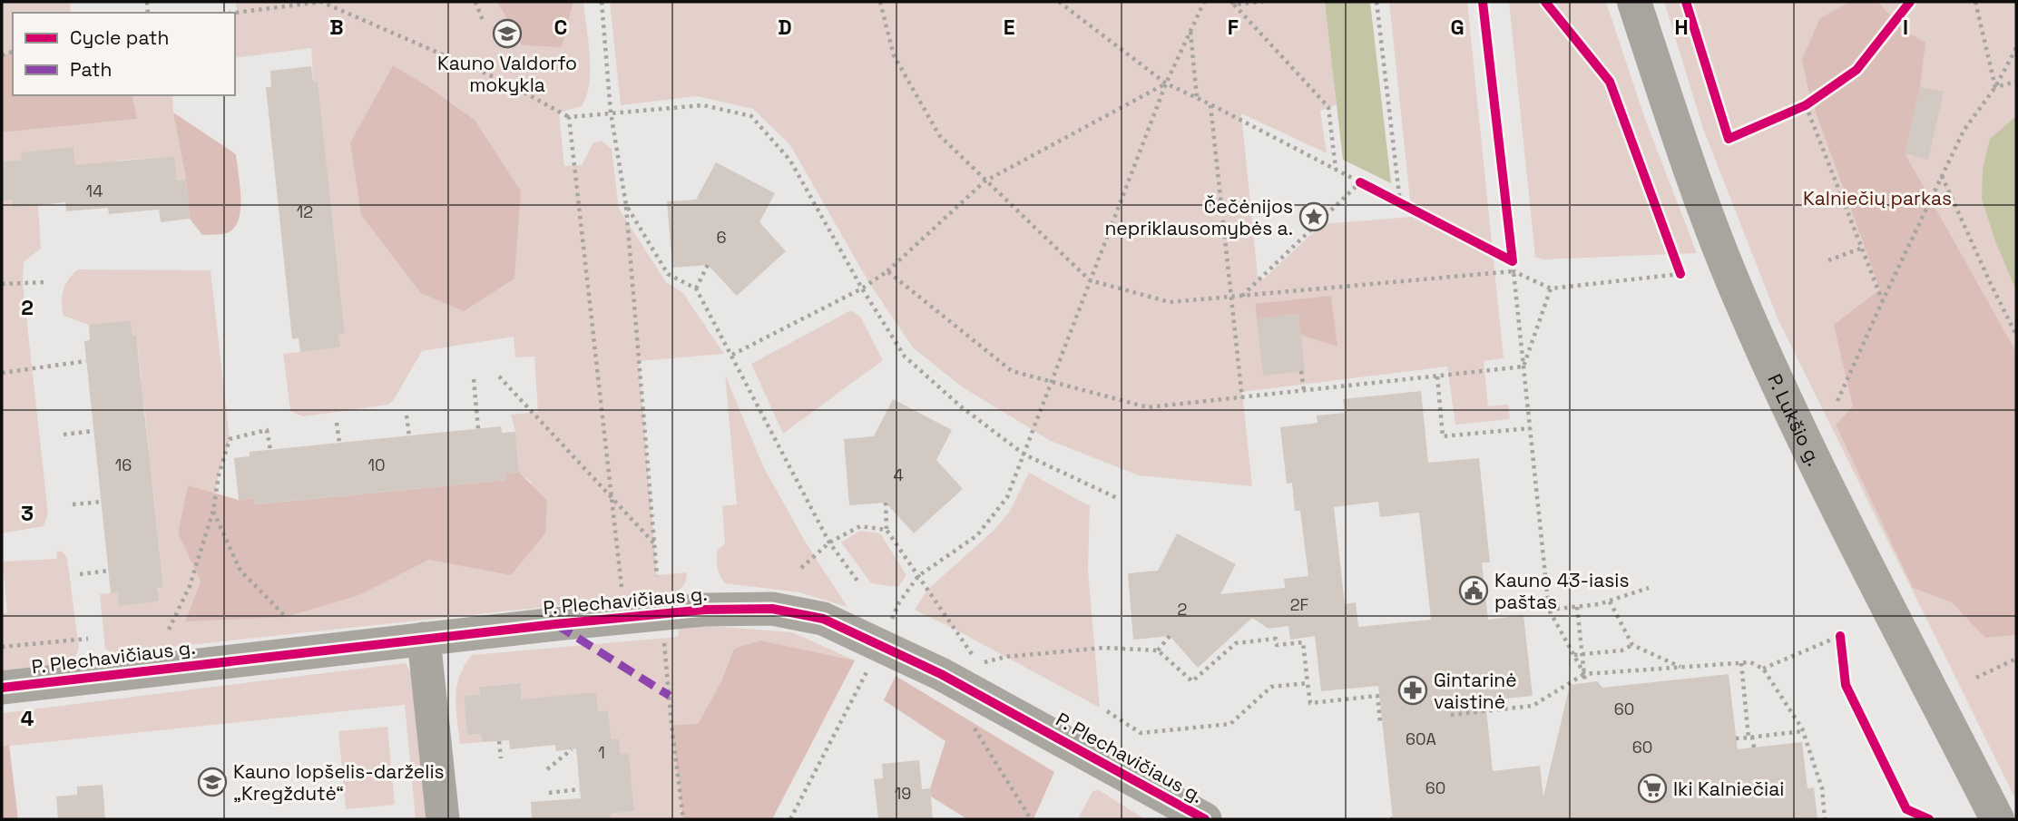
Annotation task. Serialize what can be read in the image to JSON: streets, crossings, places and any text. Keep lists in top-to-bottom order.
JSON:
{
  "streets": {
    "main road": ["P. Lukšio g."],
    "street": ["P. Plechavičiaus g."]
  },
  "parks": ["Kalniečių parkas"],
  "places": {
    "school or university": ["Kauno Valdorfo mokykla", "Kauno lopšelis-darželis „Kregždutė“"],
    "place": ["Čečėnijos nepriklausomybės a."],
    "public building": ["Kauno 43-iasis paštas"],
    "pharmacy": ["Gintarinė vaistinė"],
    "supermarket": ["Iki Kalniečiai"]
  },
  "house_numbers": [
    "14",
    "12",
    "6",
    "16",
    "10",
    "4",
    "2F",
    "2",
    "60",
    "60A",
    "60",
    "1",
    "60",
    "19"
  ],
  "legend": ["Cycle path", "Path"],
  "grid": {
    "columns": [
      "B",
      "C",
      "D",
      "E",
      "F",
      "G",
      "H",
      "I"
    ],
    "rows": ["2", "3", "4"]
  }
}
